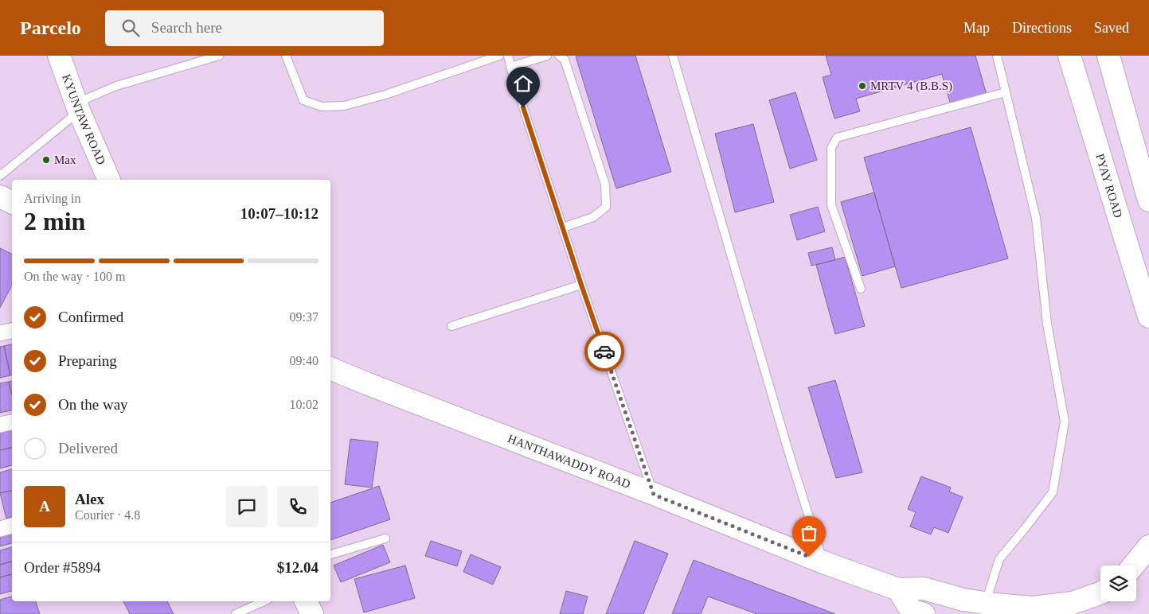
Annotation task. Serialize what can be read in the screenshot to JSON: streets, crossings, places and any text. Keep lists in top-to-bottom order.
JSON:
{
  "streets": {
    "main road": ["KYUNTAW ROAD", "PYAY ROAD", "HANTHAWADDY ROAD"]
  },
  "places": ["MRTV 4 (B.B.S)", "Max"],
  "page": {
    "header": "Parcelo",
    "search": "Search here",
    "nav": ["Map", "Directions", "Saved"],
    "heading": ["2 min", "Arriving in", "10:07–10:12"],
    "panel": [
      "Alex",
      "Courier · 4.8",
      "Order #5894",
      "$12.04"
    ],
    "bar": "On the way · 100 m",
    "list": [
      ["Confirmed", "09:37"],
      ["Preparing", "09:40"],
      ["On the way", "10:02"],
      "Delivered"
    ],
    "round": "A"
  }
}
